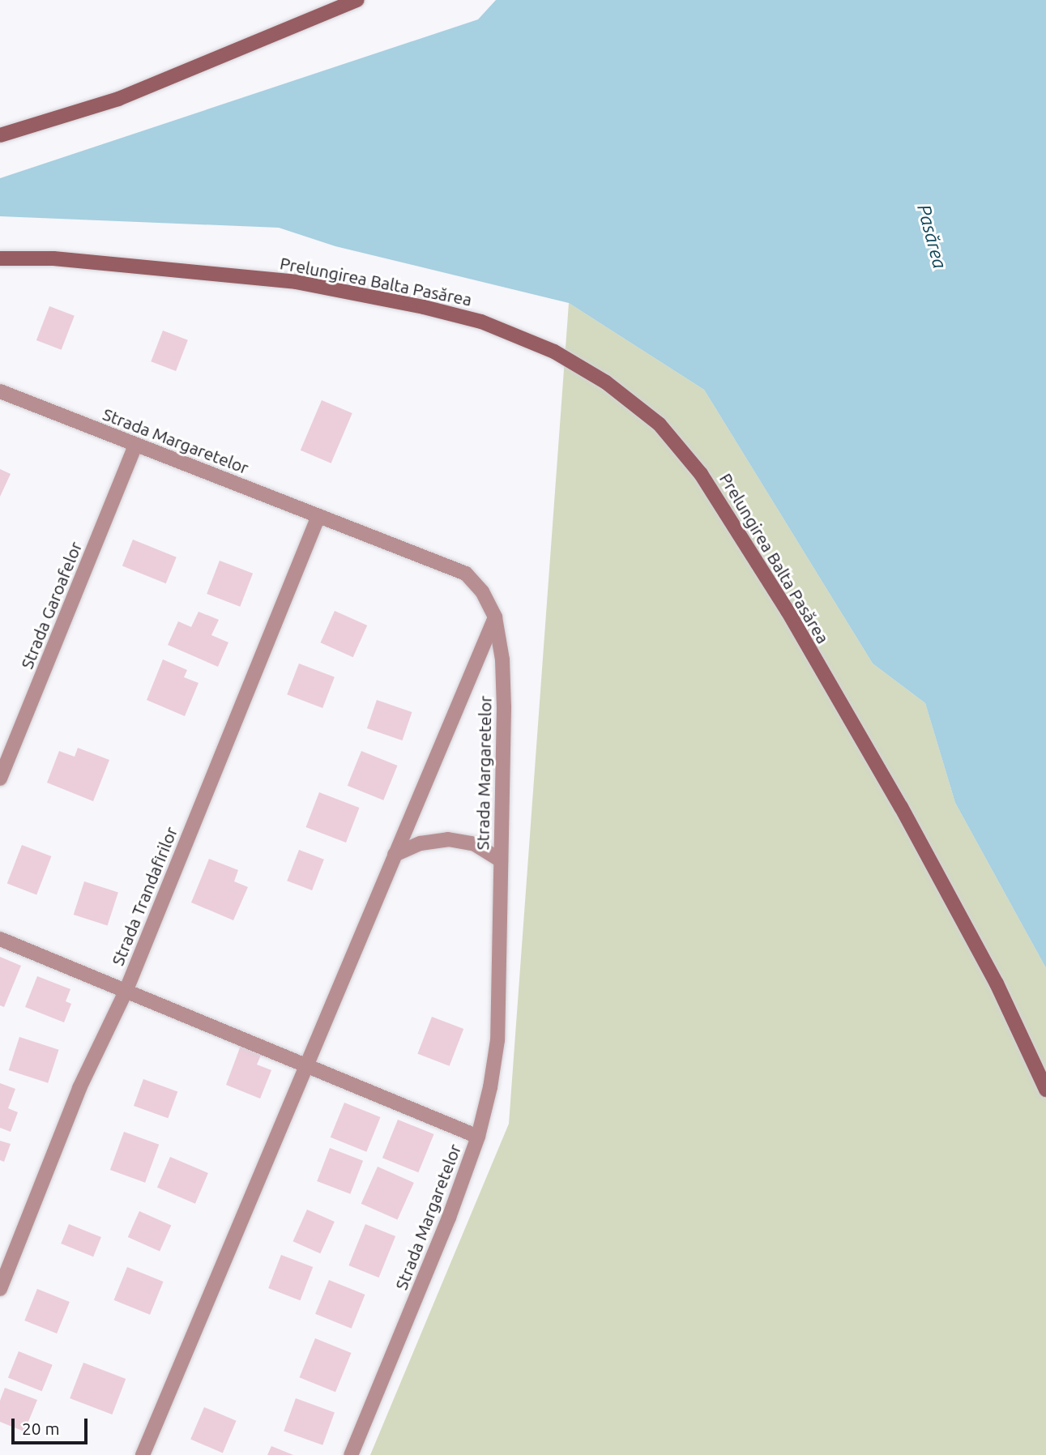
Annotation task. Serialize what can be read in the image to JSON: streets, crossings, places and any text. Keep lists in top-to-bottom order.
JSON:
{
  "streets": {
    "street": [
      "Prelungirea Balta Pasărea",
      "Strada Margaretelor",
      "Strada Garoafelor",
      "Strada Trandafirilor"
    ]
  },
  "crossings": [
    ["Strada Margaretelor", "Strada Garoafelor"],
    ["Strada Margaretelor", "Strada Trandafirilor"]
  ],
  "water": ["Pasărea"],
  "scale_bar": "20 m"
}
